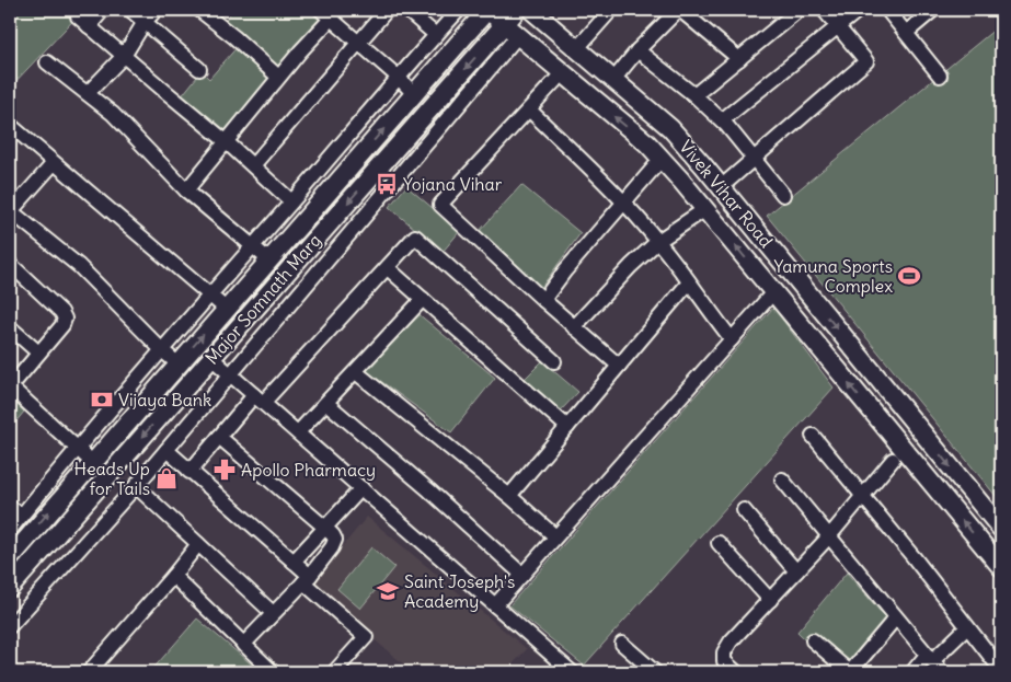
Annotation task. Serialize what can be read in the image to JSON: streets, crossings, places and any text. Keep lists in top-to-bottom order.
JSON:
{
  "streets": {
    "main road": ["Vivek Vihar Road", "Major Somnath Marg"]
  },
  "places": {
    "bus stop": ["Yojana Vihar"],
    "sports": ["Yamuna Sports Complex"],
    "bank": ["Vijaya Bank"],
    "pharmacy": ["Apollo Pharmacy"],
    "shop": ["Heads Up for Tails"],
    "school or university": ["Saint Joseph's Academy"]
  }
}
